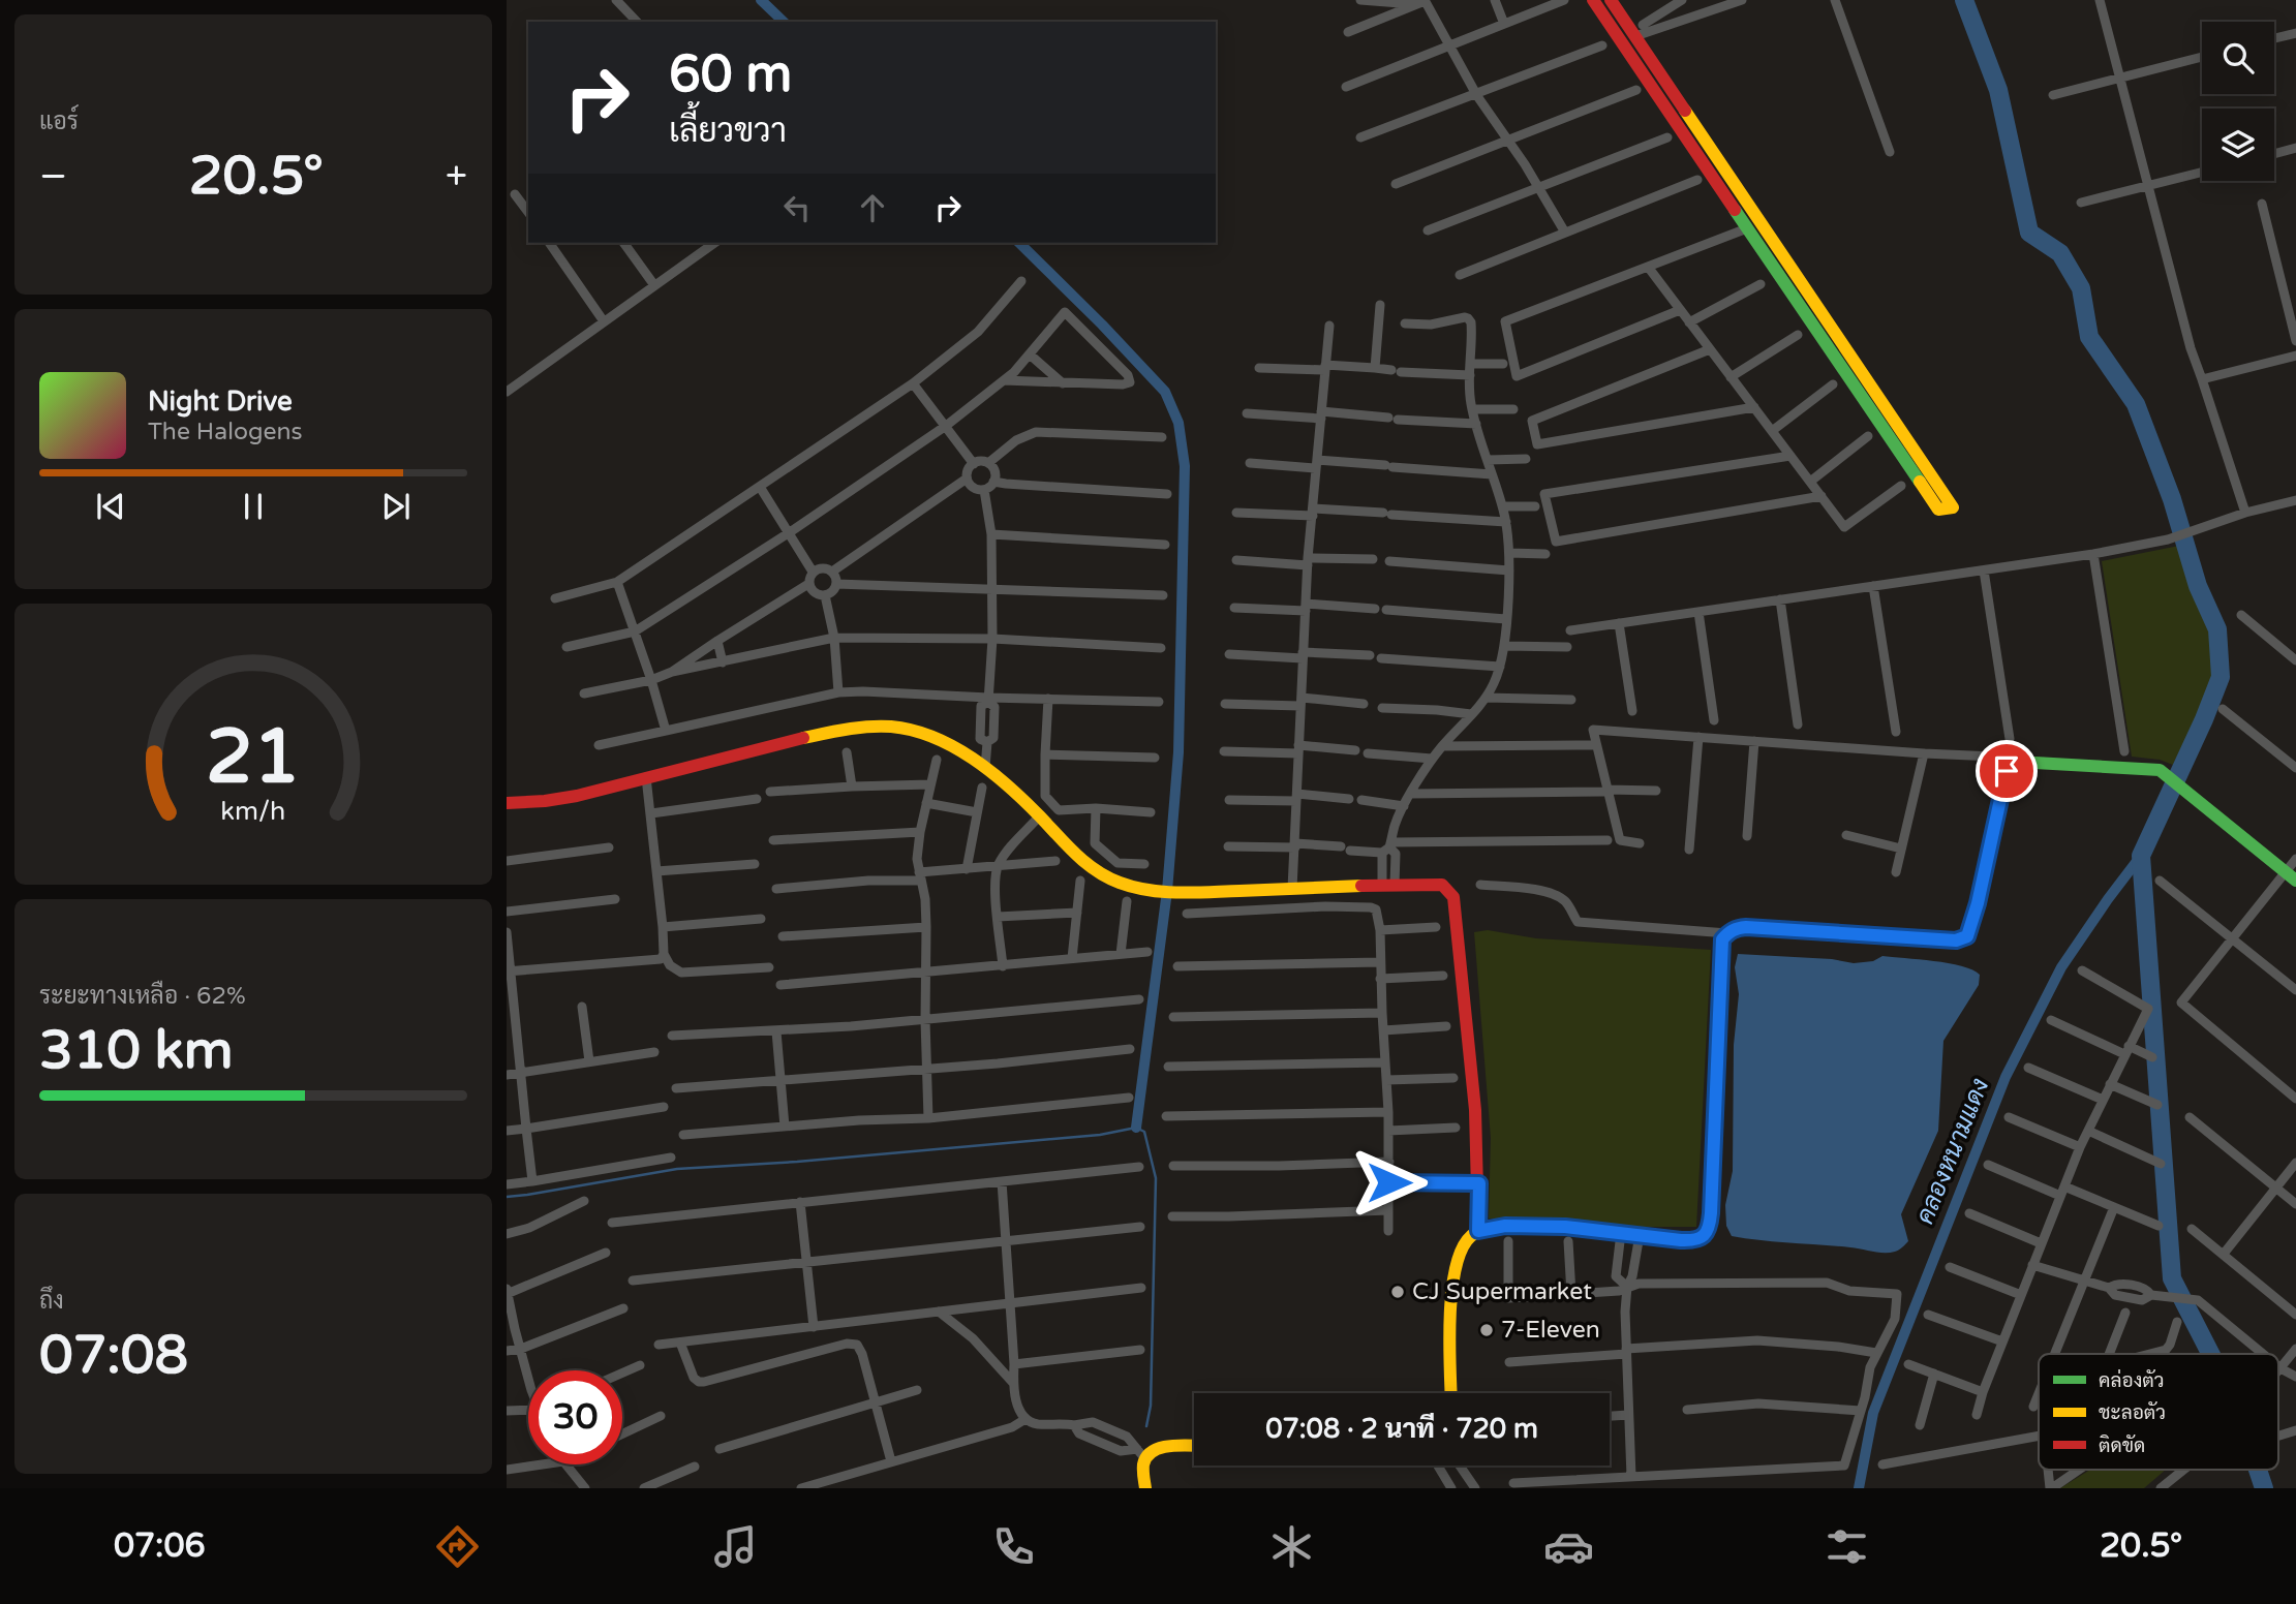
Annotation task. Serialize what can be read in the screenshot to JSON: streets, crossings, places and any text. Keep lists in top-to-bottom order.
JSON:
{
  "water": ["คลองหนามแดง"],
  "places": ["CJ Supermarket", "7-Eleven"],
  "legend": ["คล่องตัว", "ชะลอตัว", "ติดขัด"],
  "page": {
    "tile": [
      "แอร์",
      ["ระยะทางเหลือ · 62%", "310 km"],
      ["ถึง", "07:08"]
    ],
    "turn": ["60 m", "เลี้ยวขวา"],
    "heat": ["−", "20.5°", "+"],
    "song": ["Night Drive", "The Halogens"],
    "limit": "30",
    "trip": "07:08 · 2 นาที · 720 m",
    "tabs": ["07:06", "20.5°"],
    "gauge": ["21", "km/h"]
  }
}
